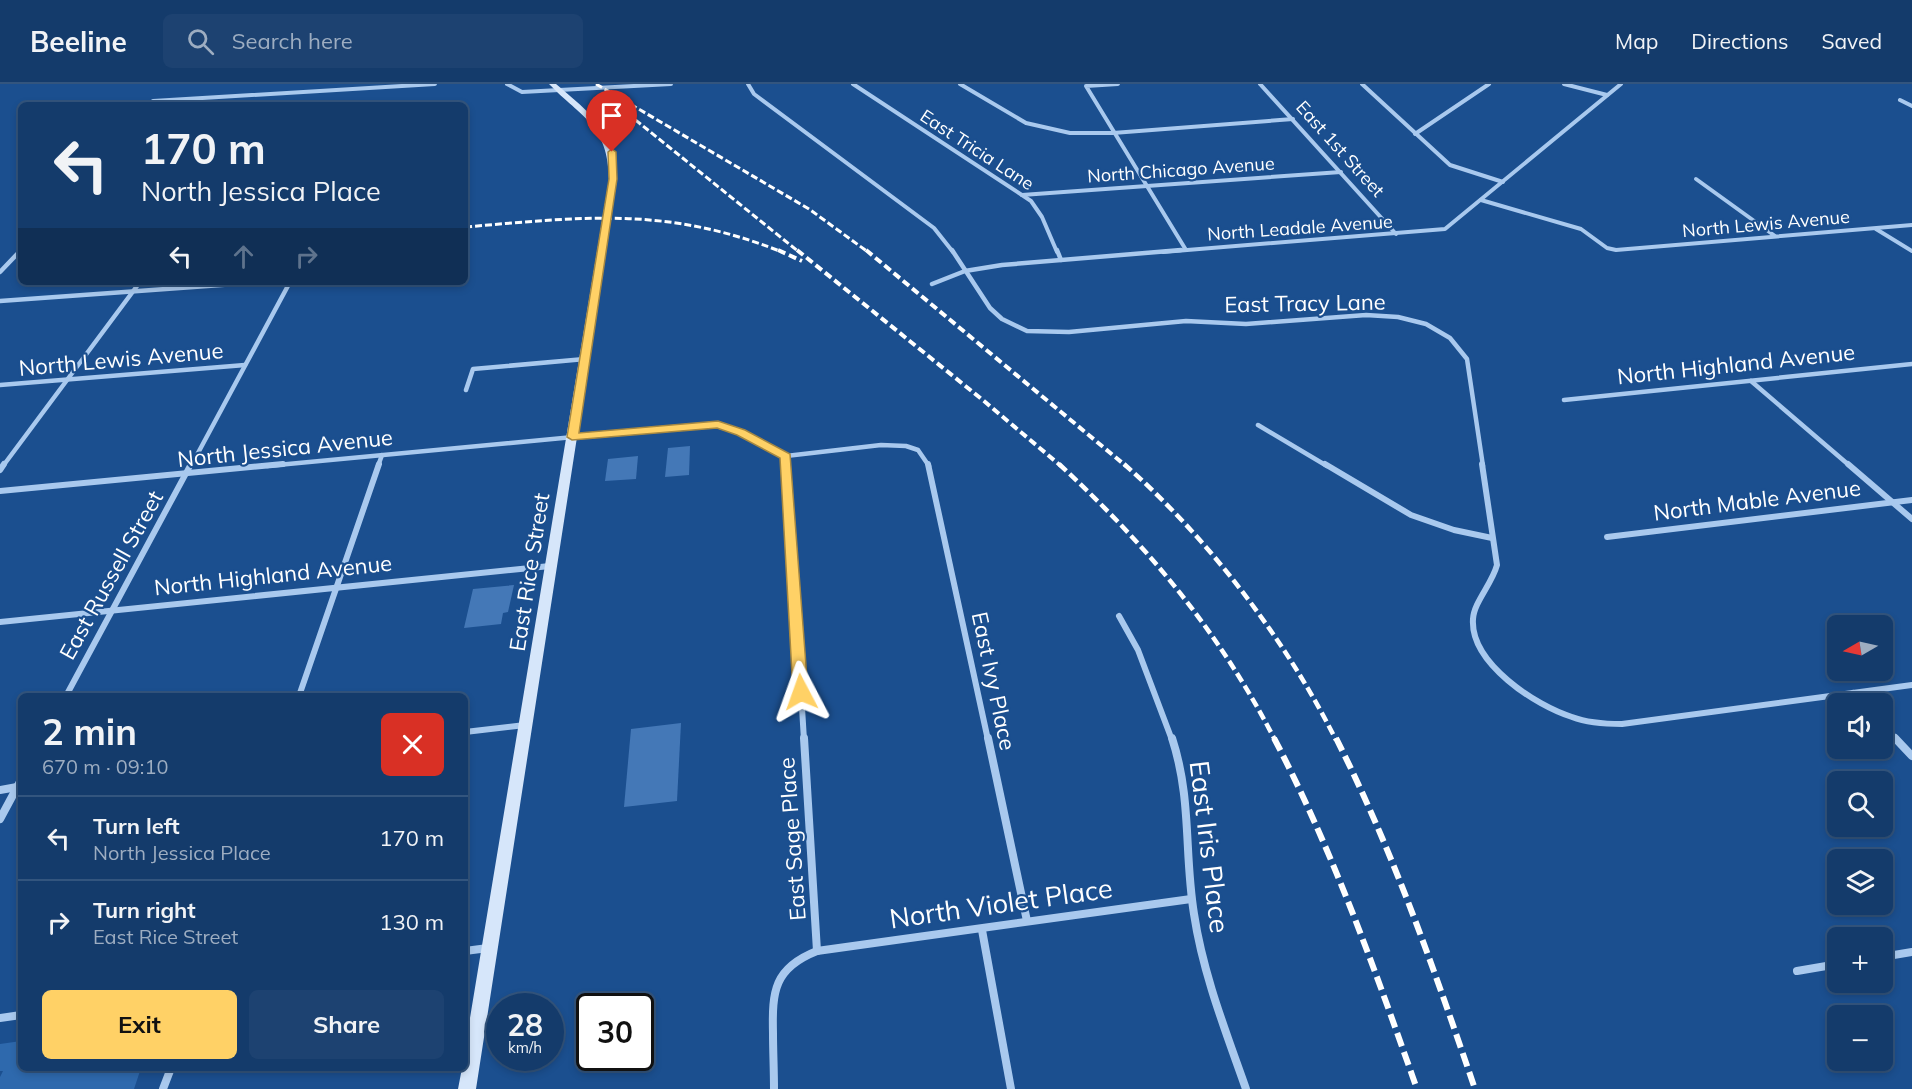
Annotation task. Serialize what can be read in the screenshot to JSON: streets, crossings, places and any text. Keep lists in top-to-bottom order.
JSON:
{
  "streets": {
    "main road": ["East Rice Street"],
    "street": [
      "East 1st Street",
      "East Tricia Lane",
      "North Chicago Avenue",
      "North Lewis Avenue",
      "North Leadale Avenue",
      "East Tracy Lane",
      "North Highland Avenue",
      "North Jessica Avenue",
      "North Mable Avenue",
      "East Russell Street",
      "East Ivy Place",
      "East Sage Place",
      "East Iris Place",
      "North Violet Place"
    ]
  },
  "crossings": [
    ["East 1st Street", "North Chicago Avenue"],
    ["East 1st Street", "North Leadale Avenue"],
    ["East Tricia Lane", "North Chicago Avenue"],
    ["East Tricia Lane", "North Leadale Avenue"],
    ["North Lewis Avenue", "North Leadale Avenue"],
    ["North Lewis Avenue", "East Russell Street"],
    ["North Leadale Avenue", "East Tracy Lane"],
    ["North Highland Avenue", "East Rice Street"],
    ["North Highland Avenue", "East Russell Street"],
    ["North Jessica Avenue", "East Rice Street"],
    ["North Jessica Avenue", "East Russell Street"],
    ["North Jessica Avenue", "East Ivy Place"],
    ["North Jessica Avenue", "East Sage Place"],
    ["East Ivy Place", "East Sage Place"],
    ["East Ivy Place", "North Violet Place"],
    ["East Sage Place", "North Violet Place"],
    ["East Iris Place", "North Violet Place"]
  ],
  "north": "left",
  "page": {
    "header": "Beeline",
    "search": "Search here",
    "nav": ["Map", "Directions", "Saved"],
    "turn": ["170 m", "North Jessica Place"],
    "map_buttons": ["+", "−"],
    "heading": ["2 min", "670 m · 09:10"],
    "list": [
      {
        "name": "Turn left",
        "note": "North Jessica Place",
        "value": "170 m"
      },
      {
        "name": "Turn right",
        "note": "East Rice Street",
        "value": "130 m"
      }
    ],
    "buttons": ["Exit", "Share"],
    "speed": "28 km/h",
    "limit": "30"
  }
}
